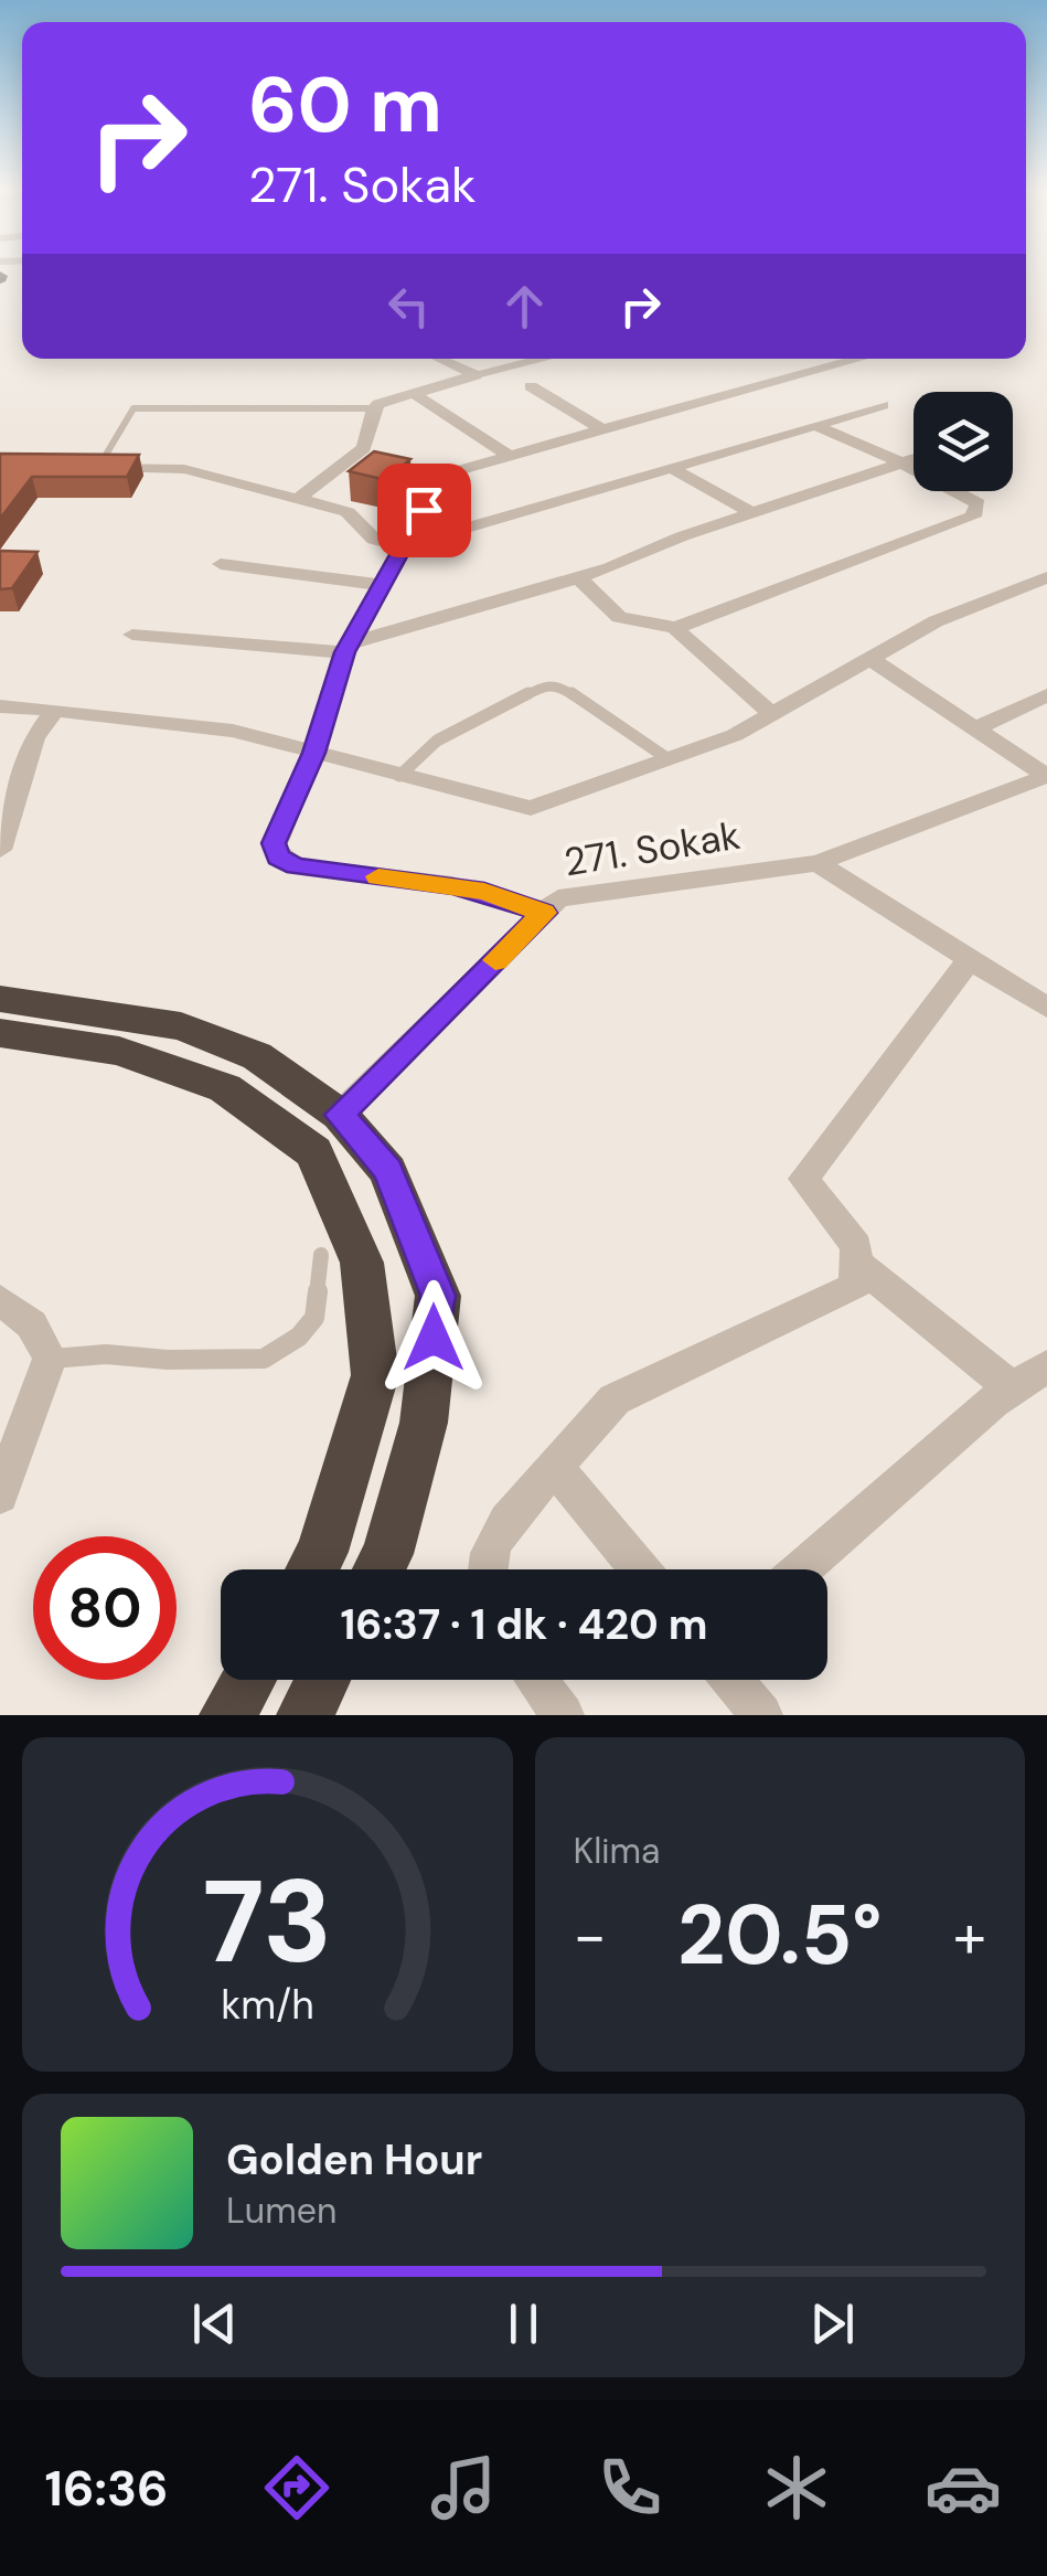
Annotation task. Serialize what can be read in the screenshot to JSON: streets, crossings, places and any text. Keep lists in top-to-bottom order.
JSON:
{
  "streets": {
    "street": ["271. Sokak"]
  },
  "page": {
    "turn": ["60 m", "271. Sokak"],
    "limit": "80",
    "trip": "16:37 · 1 dk · 420 m",
    "tile": "Klima",
    "heat": ["−", "20.5°", "+"],
    "song": ["Golden Hour", "Lumen"],
    "tabs": "16:36",
    "gauge": ["73", "km/h"]
  }
}
